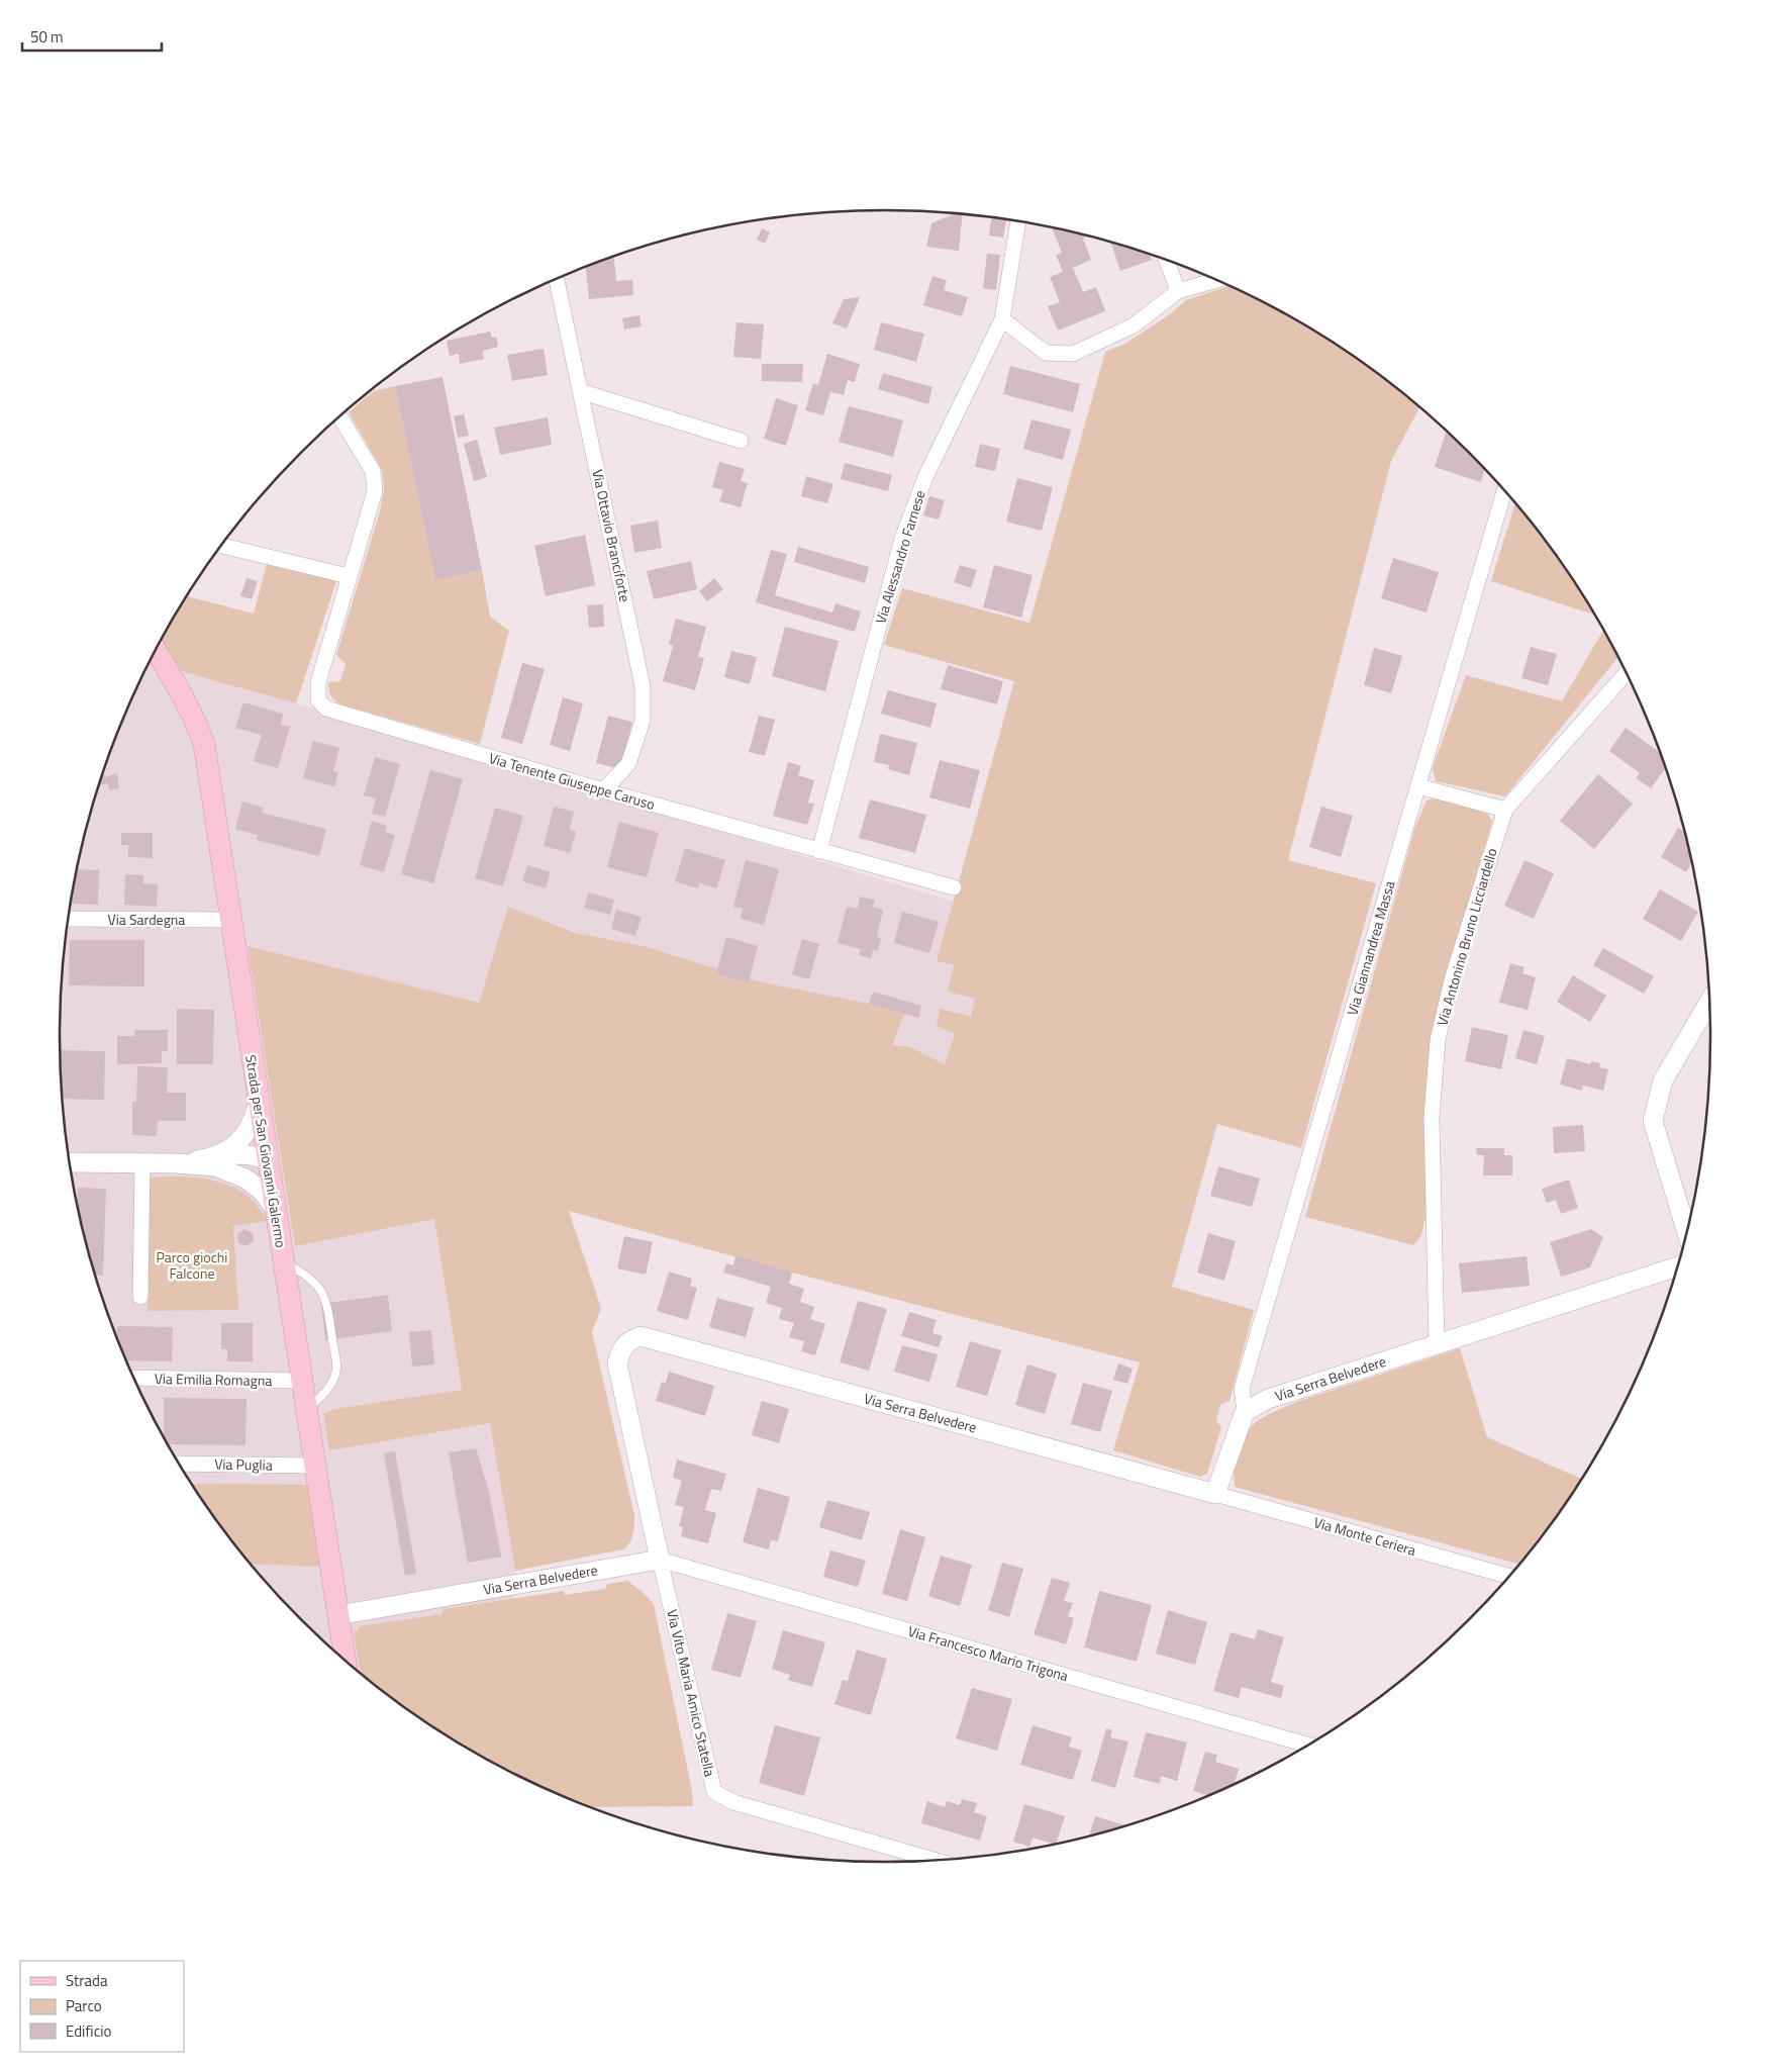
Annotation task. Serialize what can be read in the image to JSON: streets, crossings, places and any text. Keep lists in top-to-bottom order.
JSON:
{
  "streets": {
    "main road": ["Strada per San Giovanni Galermo"],
    "street": [
      "Via Ottavio Branciforte",
      "Via Alessandro Farnese",
      "Via Tenente Giuseppe Caruso",
      "Via Sardegna",
      "Via Antonino Bruno Licciardello",
      "Via Giannandrea Massa",
      "Via Serra Belvedere",
      "Via Emilia Romagna",
      "Via Puglia",
      "Via Monte Ceriera",
      "Via Francesco Mario Trigona",
      "Via Vito Maria Amico Statella"
    ]
  },
  "crossings": [
    ["Via Ottavio Branciforte", "Via Tenente Giuseppe Caruso"],
    ["Via Alessandro Farnese", "Via Tenente Giuseppe Caruso"],
    ["Via Sardegna", "Strada per San Giovanni Galermo"],
    ["Via Antonino Bruno Licciardello", "Via Serra Belvedere"],
    ["Via Giannandrea Massa", "Via Serra Belvedere"],
    ["Strada per San Giovanni Galermo", "Via Serra Belvedere"],
    ["Strada per San Giovanni Galermo", "Via Emilia Romagna"],
    ["Strada per San Giovanni Galermo", "Via Puglia"],
    ["Via Serra Belvedere", "Via Monte Ceriera"],
    ["Via Serra Belvedere", "Via Francesco Mario Trigona"],
    ["Via Serra Belvedere", "Via Vito Maria Amico Statella"],
    ["Via Francesco Mario Trigona", "Via Vito Maria Amico Statella"]
  ],
  "parks": ["Parco giochi Falcone"],
  "legend": ["Strada", "Parco", "Edificio"],
  "scale_bar": "50 m"
}
